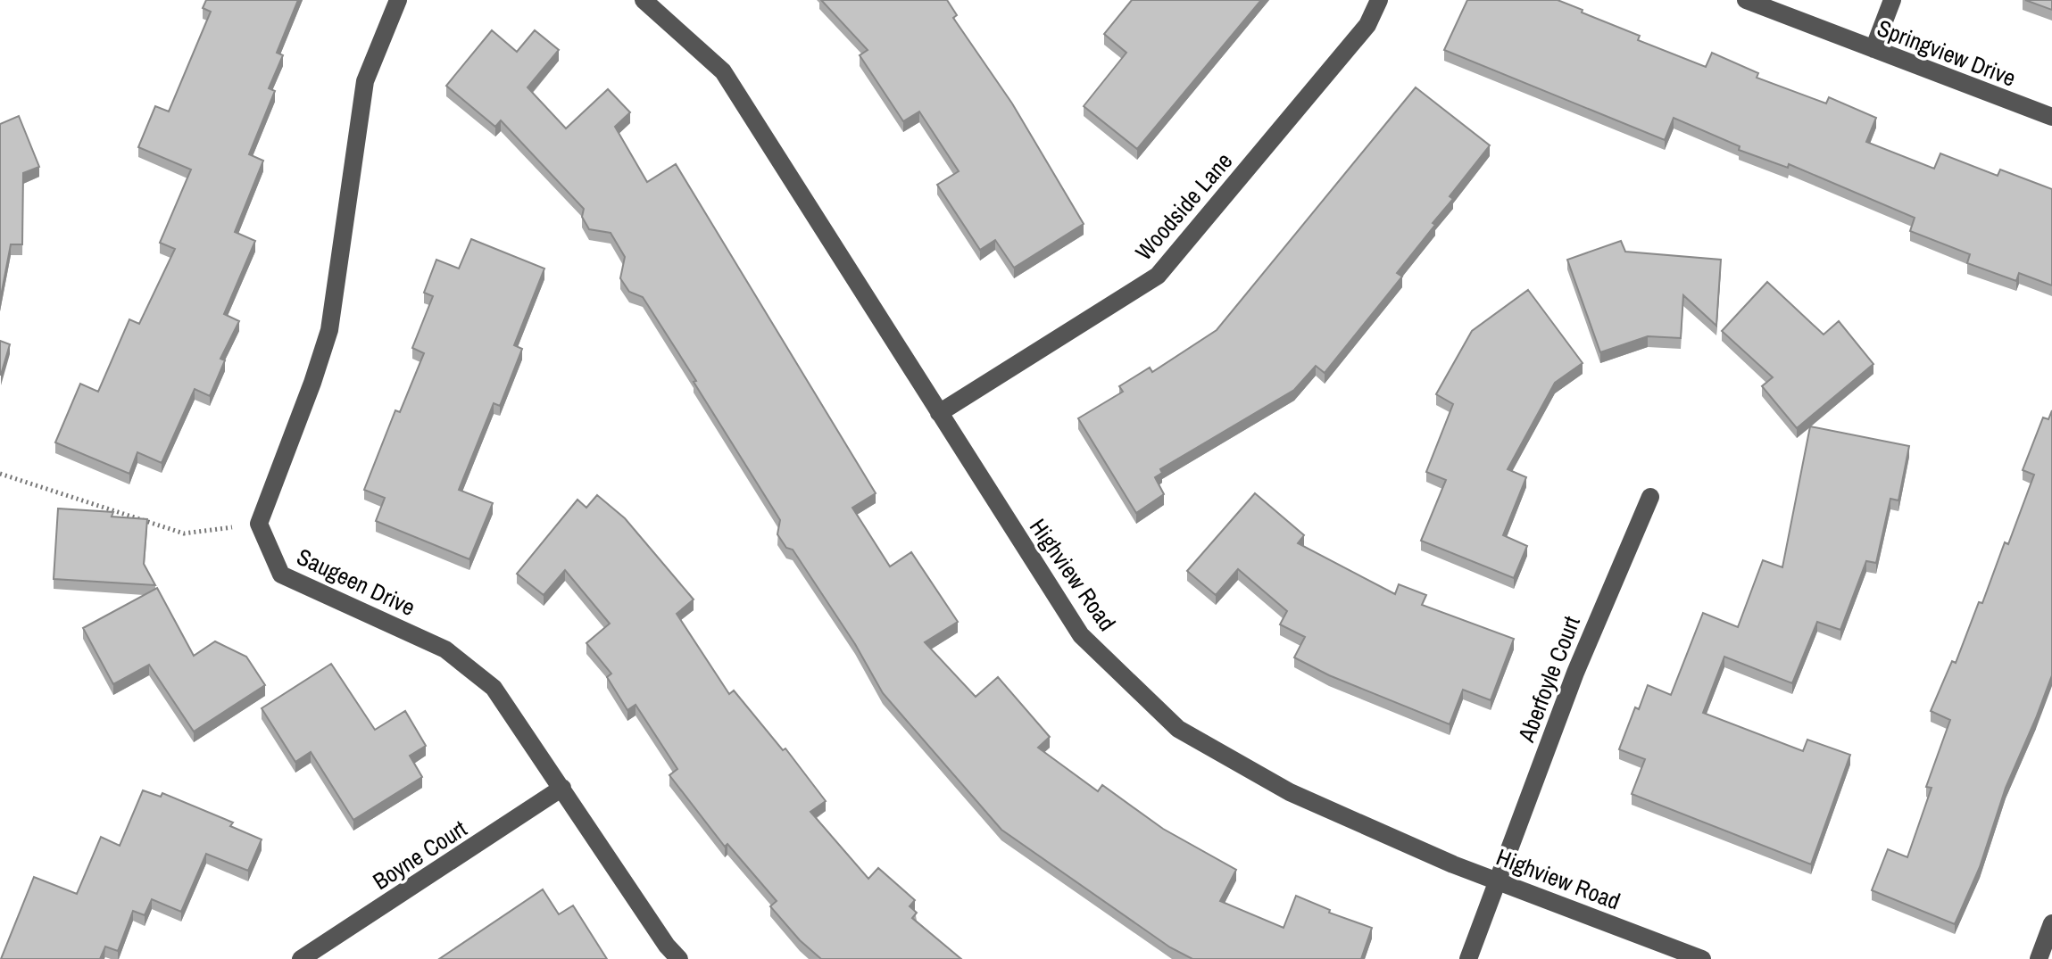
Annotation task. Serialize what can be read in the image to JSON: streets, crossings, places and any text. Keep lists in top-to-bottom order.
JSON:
{
  "streets": {
    "street": [
      "Springview Drive",
      "Woodside Lane",
      "Highview Road",
      "Saugeen Drive",
      "Aberfoyle Court",
      "Boyne Court"
    ]
  },
  "crossings": [
    ["Woodside Lane", "Highview Road"],
    ["Highview Road", "Aberfoyle Court"],
    ["Saugeen Drive", "Boyne Court"]
  ]
}
